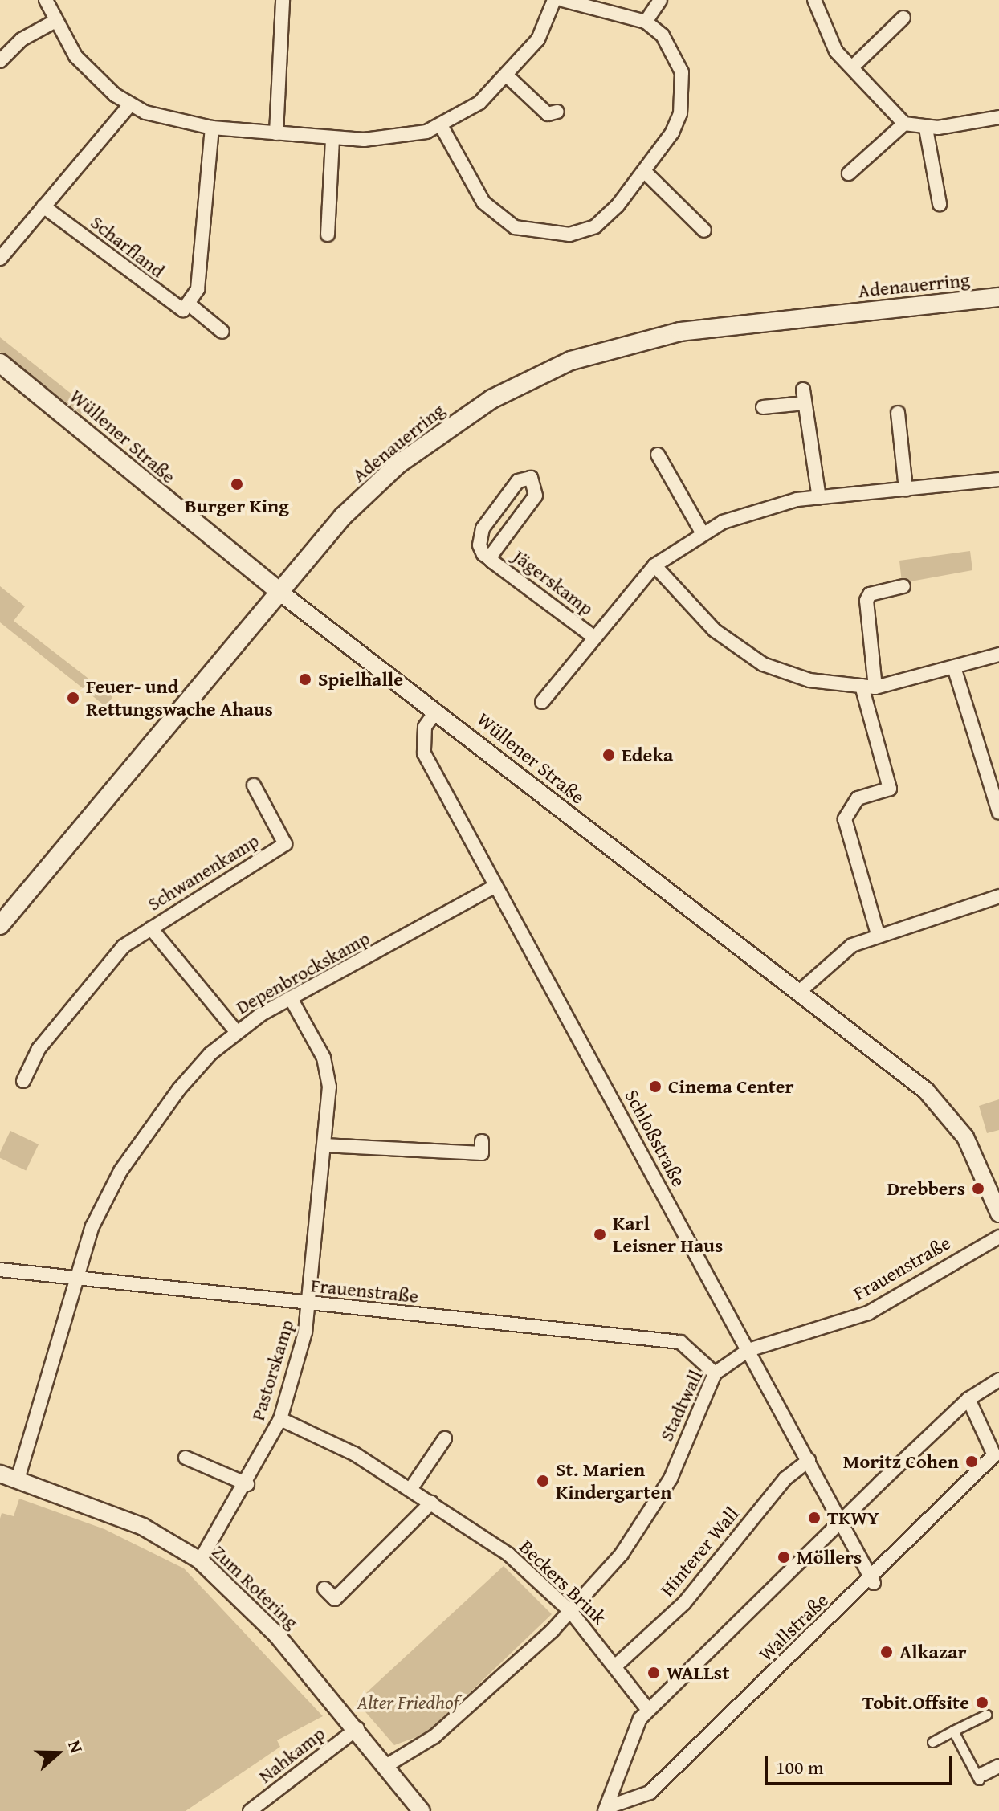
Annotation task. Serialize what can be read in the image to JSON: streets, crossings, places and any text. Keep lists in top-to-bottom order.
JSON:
{
  "streets": {
    "main road": ["Adenauerring", "Wüllener Straße"],
    "street": [
      "Scharfland",
      "Jägerskamp",
      "Schwanenkamp",
      "Depenbrockskamp",
      "Schloßstraße",
      "Frauenstraße",
      "Pastorskamp",
      "Stadtwall",
      "Hinterer Wall",
      "Beckers Brink",
      "Zum Rotering",
      "Wallstraße",
      "Nahkamp"
    ]
  },
  "crossings": [
    ["Adenauerring", "Wüllener Straße"],
    ["Wüllener Straße", "Schloßstraße"],
    ["Schwanenkamp", "Depenbrockskamp"],
    ["Depenbrockskamp", "Schloßstraße"],
    ["Depenbrockskamp", "Frauenstraße"],
    ["Depenbrockskamp", "Pastorskamp"],
    ["Depenbrockskamp", "Zum Rotering"],
    ["Schloßstraße", "Frauenstraße"],
    ["Schloßstraße", "Stadtwall"],
    ["Schloßstraße", "Hinterer Wall"],
    ["Schloßstraße", "Wallstraße"],
    ["Frauenstraße", "Pastorskamp"],
    ["Frauenstraße", "Stadtwall"],
    ["Pastorskamp", "Beckers Brink"],
    ["Pastorskamp", "Zum Rotering"],
    ["Stadtwall", "Beckers Brink"],
    ["Stadtwall", "Zum Rotering"],
    ["Hinterer Wall", "Beckers Brink"],
    ["Zum Rotering", "Nahkamp"]
  ],
  "parks": ["Alter Friedhof"],
  "places": [
    "Burger King",
    "Spielhalle",
    "Feuer- und Rettungswache Ahaus",
    "Edeka",
    "Cinema Center",
    "Drebbers",
    "Karl Leisner Haus",
    "Moritz Cohen",
    "St. Marien Kindergarten",
    "TKWY",
    "Möllers",
    "Alkazar",
    "WALLst",
    "Tobit.Offsite"
  ],
  "scale_bar": "100 m",
  "north": "right"
}
